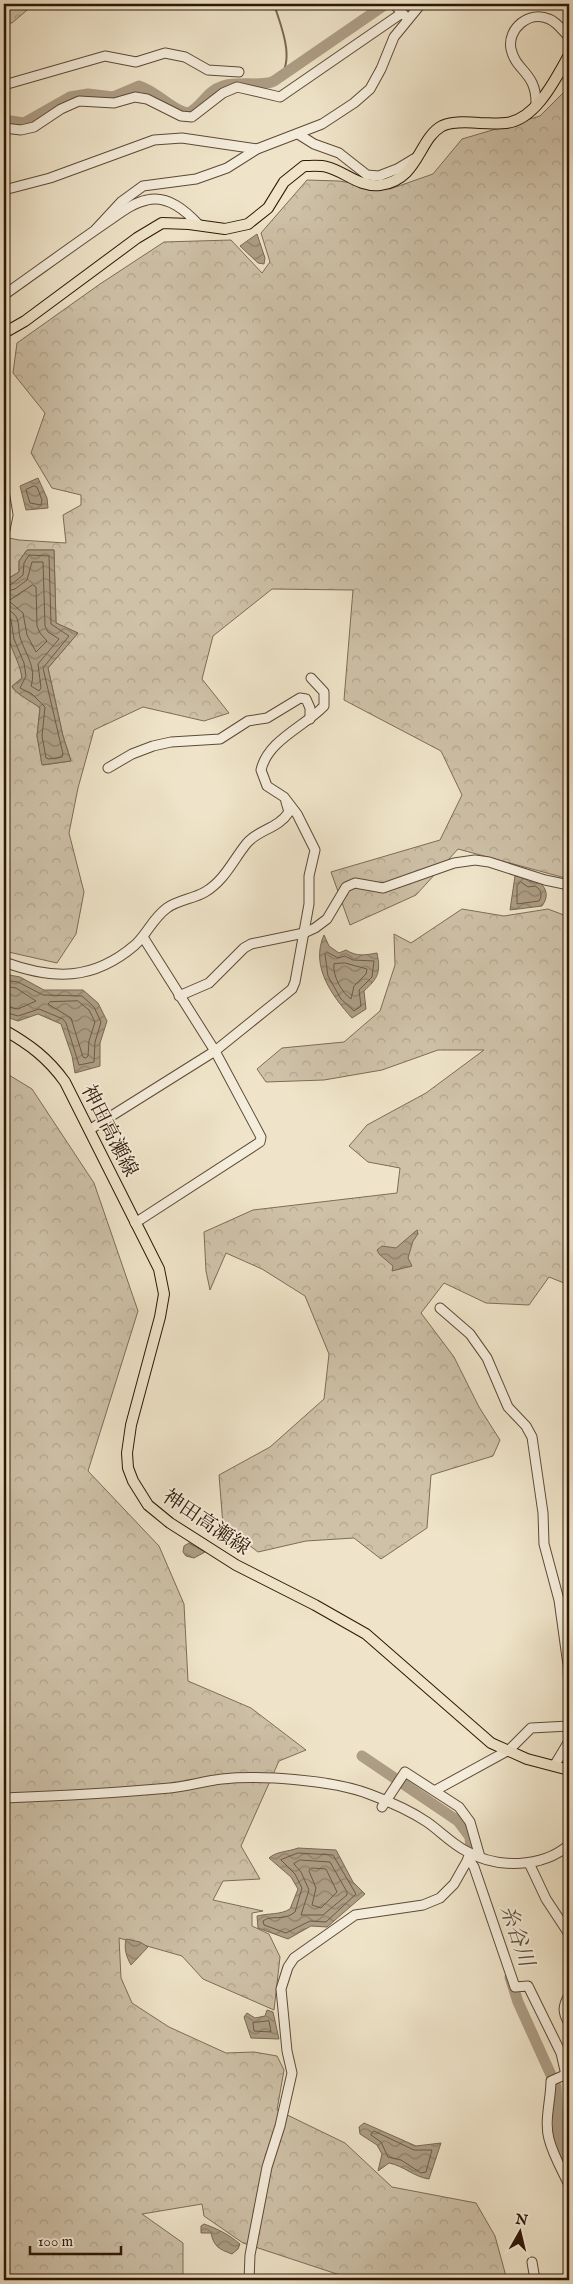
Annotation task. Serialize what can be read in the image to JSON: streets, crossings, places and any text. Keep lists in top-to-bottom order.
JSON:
{
  "streets": {
    "main road": ["神田高瀬線"]
  },
  "water": ["糸谷川"],
  "scale_bar": "100 m",
  "north": "top"
}
